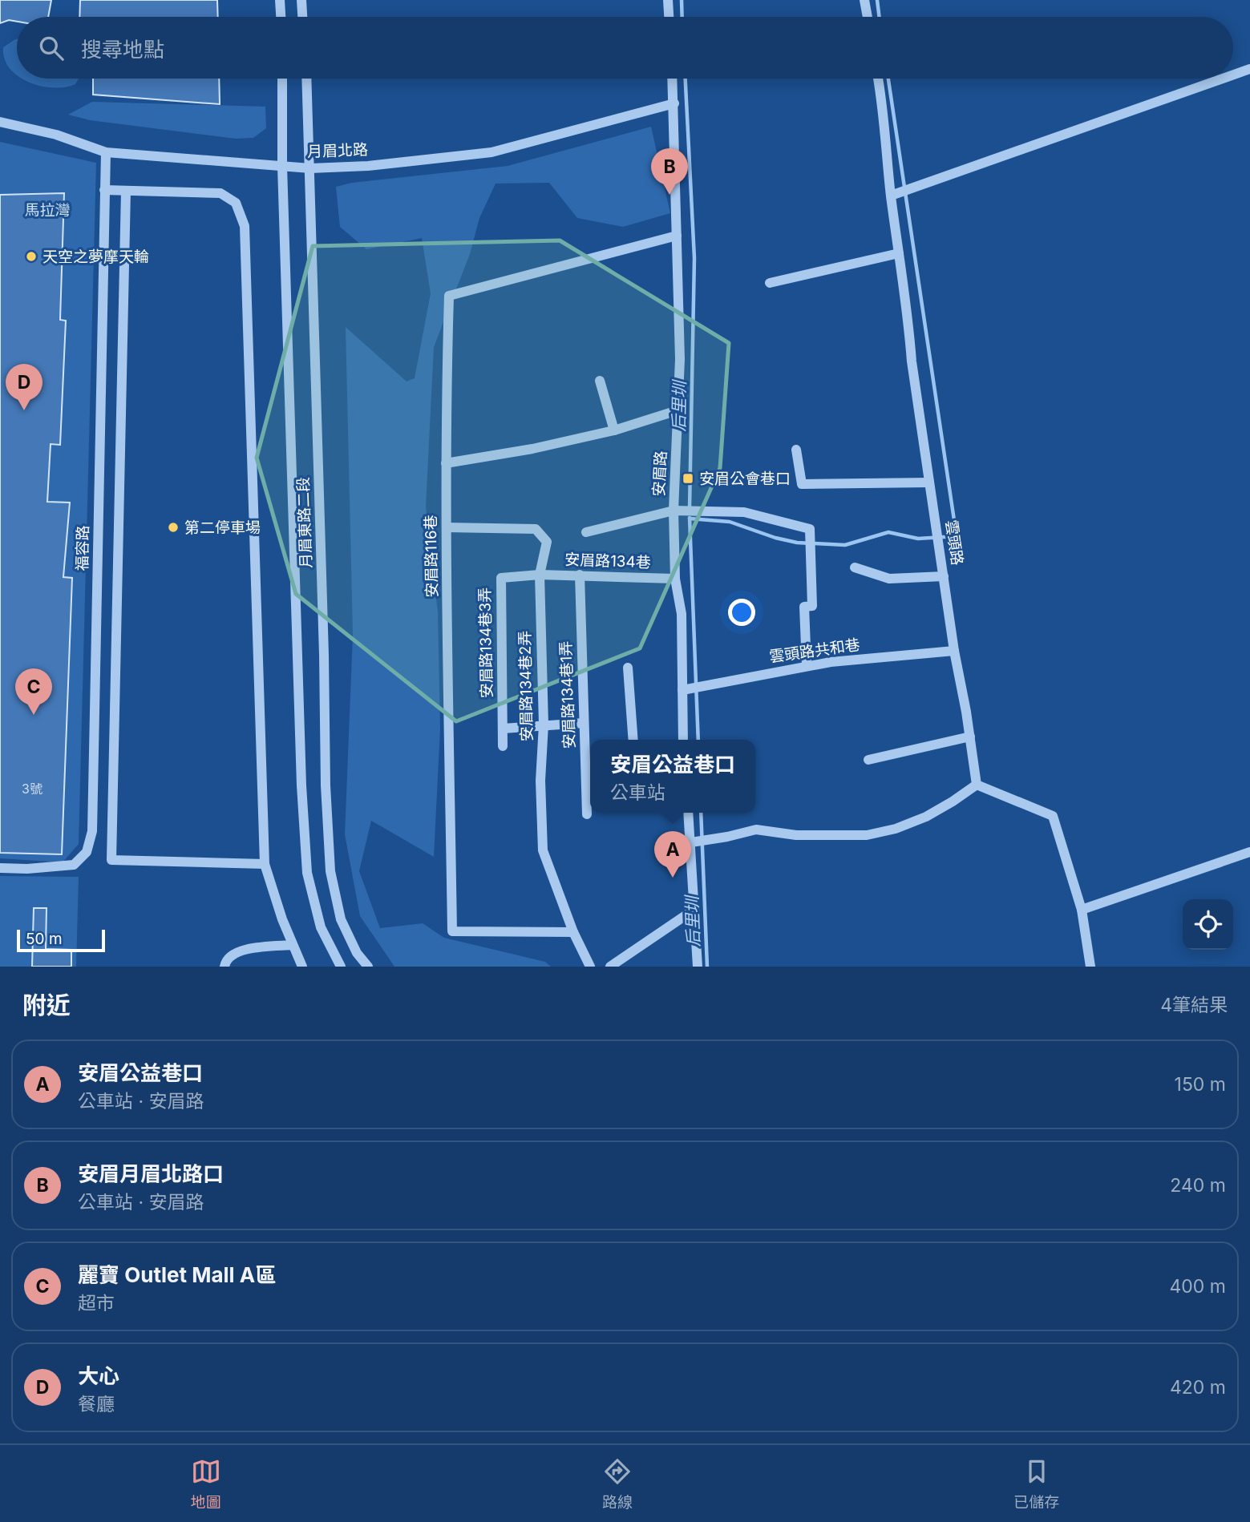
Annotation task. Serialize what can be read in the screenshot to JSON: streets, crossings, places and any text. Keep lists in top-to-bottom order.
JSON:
{
  "streets": {
    "street": [
      "月眉北路",
      "安眉路",
      "月眉東路二段",
      "雲頭路",
      "福容路",
      "安眉路116巷",
      "安眉路134巷",
      "安眉路134巷3弄",
      "雲頭路共和巷",
      "安眉路134巷2弄",
      "安眉路134巷1弄"
    ]
  },
  "crossings": [
    ["月眉北路", "安眉路"],
    ["月眉北路", "月眉東路二段"],
    ["月眉北路", "福容路"],
    ["安眉路", "安眉路116巷"],
    ["安眉路", "安眉路134巷"],
    ["安眉路", "雲頭路共和巷"],
    ["雲頭路", "雲頭路共和巷"],
    ["安眉路116巷", "安眉路134巷2弄"],
    ["安眉路134巷", "安眉路134巷3弄"],
    ["安眉路134巷", "安眉路134巷2弄"],
    ["安眉路134巷", "安眉路134巷1弄"],
    ["安眉路134巷3弄", "安眉路134巷2弄"]
  ],
  "water": ["后里圳"],
  "parks": ["馬拉灣"],
  "places": {
    "other": ["天空之夢摩天輪", "第二停車場"],
    "transit": ["安眉公會巷口"]
  },
  "house_numbers": ["3號"],
  "scale_bar": "50 m",
  "page": {
    "search": "搜尋地點",
    "pins": [
      "B",
      "D",
      "C",
      "A"
    ],
    "popup": ["安眉公益巷口", "公車站"],
    "scale": "50 m",
    "heading": ["附近", "4筆結果"],
    "list": [
      {
        "mark": "A",
        "name": "安眉公益巷口",
        "note": "公車站 · 安眉路",
        "value": "150 m"
      },
      {
        "mark": "B",
        "name": "安眉月眉北路口",
        "note": "公車站 · 安眉路",
        "value": "240 m"
      },
      {
        "mark": "C",
        "name": "麗寶 Outlet Mall A區",
        "note": "超市",
        "value": "400 m"
      },
      {
        "mark": "D",
        "name": "大心",
        "note": "餐廳",
        "value": "420 m"
      }
    ],
    "nav": ["地圖", "路線", "已儲存"]
  }
}
